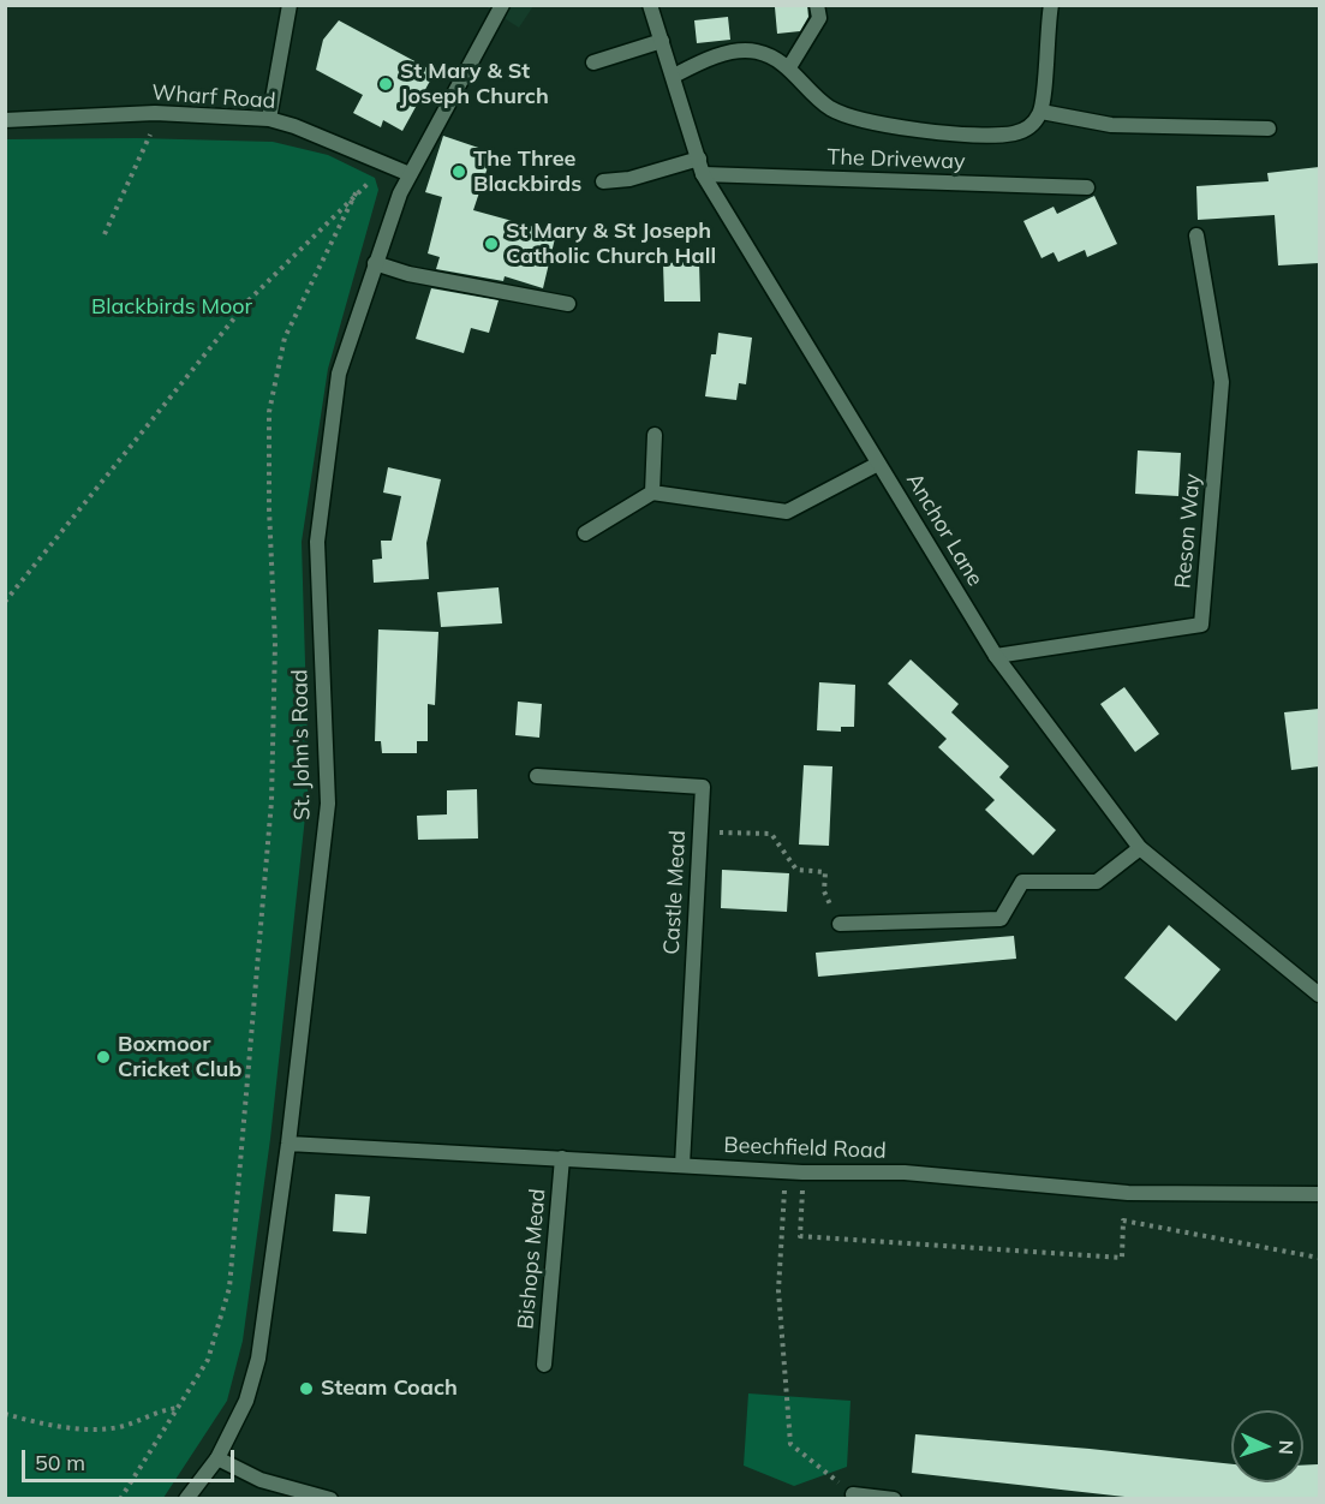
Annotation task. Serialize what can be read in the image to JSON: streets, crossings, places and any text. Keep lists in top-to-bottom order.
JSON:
{
  "streets": {
    "street": [
      "Wharf Road",
      "The Driveway",
      "Anchor Lane",
      "Reson Way",
      "St. John's Road",
      "Castle Mead",
      "Beechfield Road",
      "Bishops Mead"
    ]
  },
  "crossings": [
    ["Wharf Road", "St. John's Road"],
    ["The Driveway", "Anchor Lane"],
    ["Anchor Lane", "Reson Way"],
    ["St. John's Road", "Beechfield Road"],
    ["Castle Mead", "Beechfield Road"],
    ["Beechfield Road", "Bishops Mead"]
  ],
  "parks": ["Blackbirds Moor"],
  "places": [
    "St Mary & St Joseph Church",
    "The Three Blackbirds",
    "St Mary & St Joseph Catholic Church Hall",
    "Boxmoor Cricket Club",
    "Steam Coach"
  ],
  "scale_bar": "50 m",
  "north": "right"
}
